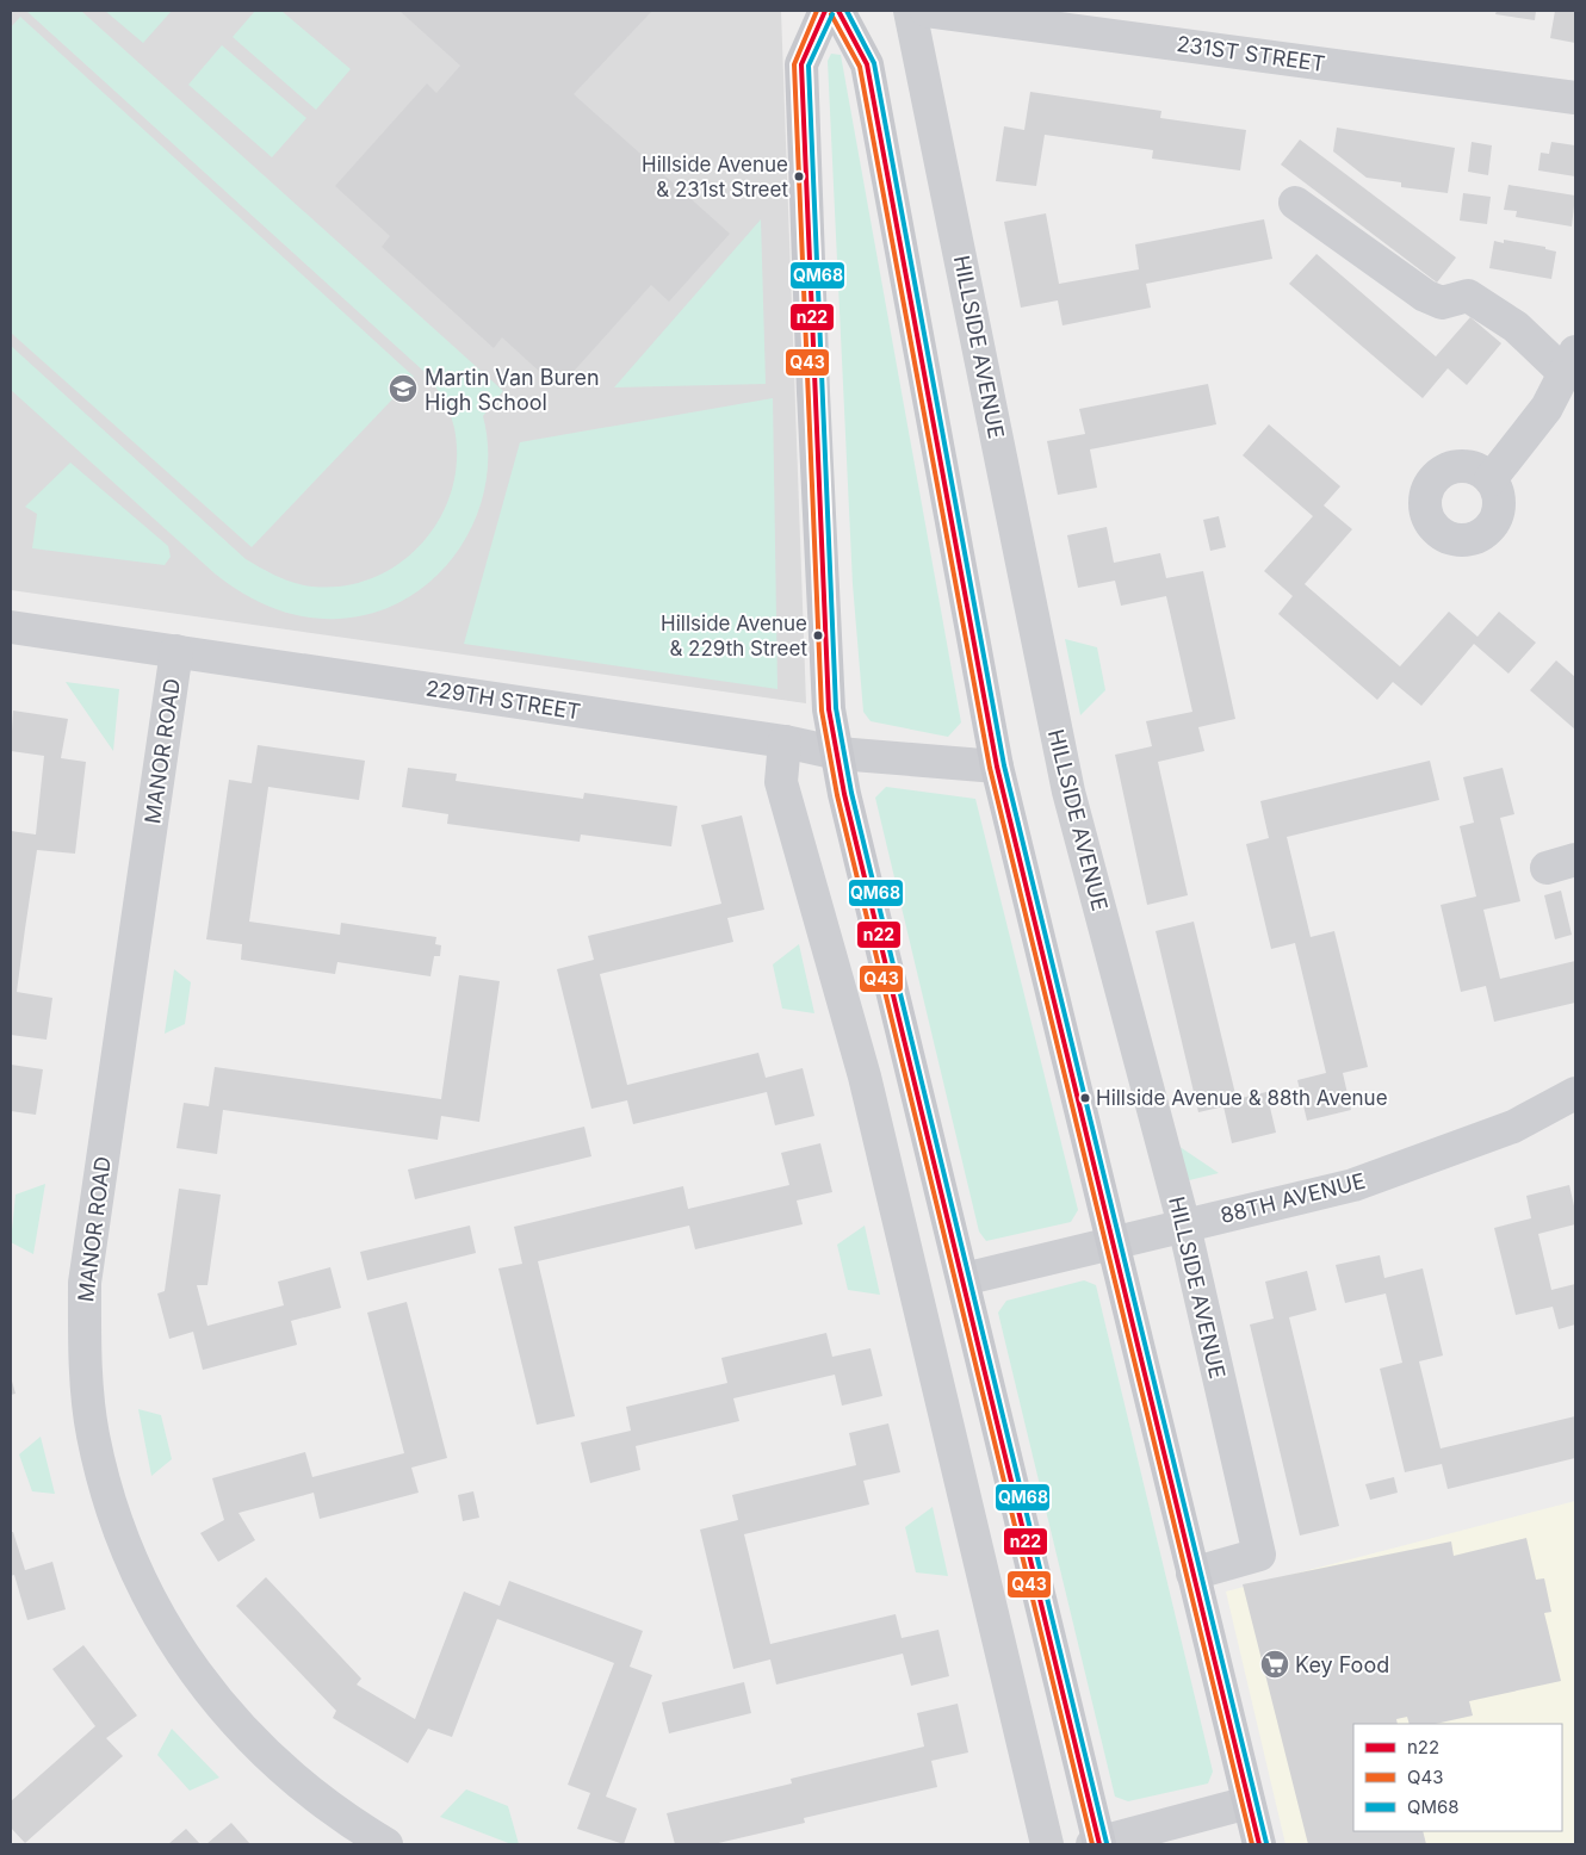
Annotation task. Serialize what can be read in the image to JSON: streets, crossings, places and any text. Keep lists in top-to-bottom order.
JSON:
{
  "streets": {
    "street": [
      "231ST STREET",
      "HILLSIDE AVENUE",
      "229TH STREET",
      "MANOR ROAD",
      "88TH AVENUE"
    ]
  },
  "crossings": [
    ["HILLSIDE AVENUE", "88TH AVENUE"],
    ["229TH STREET", "MANOR ROAD"]
  ],
  "places": {
    "other": ["Hillside Avenue & 231st Street", "Hillside Avenue & 229th Street", "Hillside Avenue & 88th Avenue"],
    "school or university": ["Martin Van Buren High School"],
    "supermarket": ["Key Food"]
  },
  "lines": ["transit line n22", "transit line Q43", "transit line QM68"],
  "legend": ["n22", "Q43", "QM68"]
}
